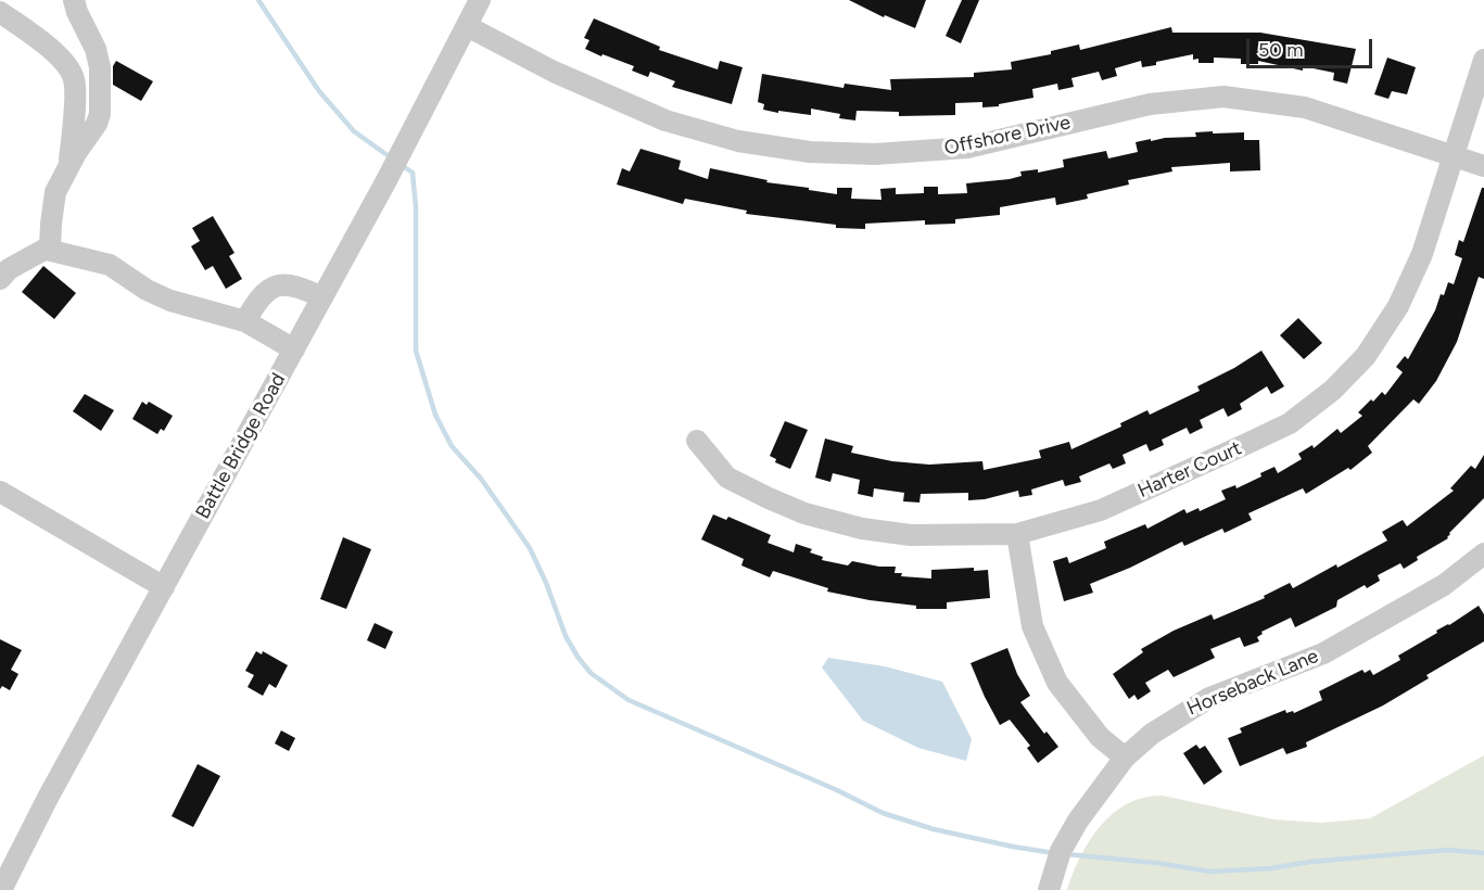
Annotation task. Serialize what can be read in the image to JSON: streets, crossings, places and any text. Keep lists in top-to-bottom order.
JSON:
{
  "streets": {
    "street": [
      "Offshore Drive",
      "Battle Bridge Road",
      "Harter Court",
      "Horseback Lane"
    ]
  },
  "crossings": [
    ["Offshore Drive", "Battle Bridge Road"],
    ["Offshore Drive", "Harter Court"]
  ],
  "scale_bar": "50 m"
}
